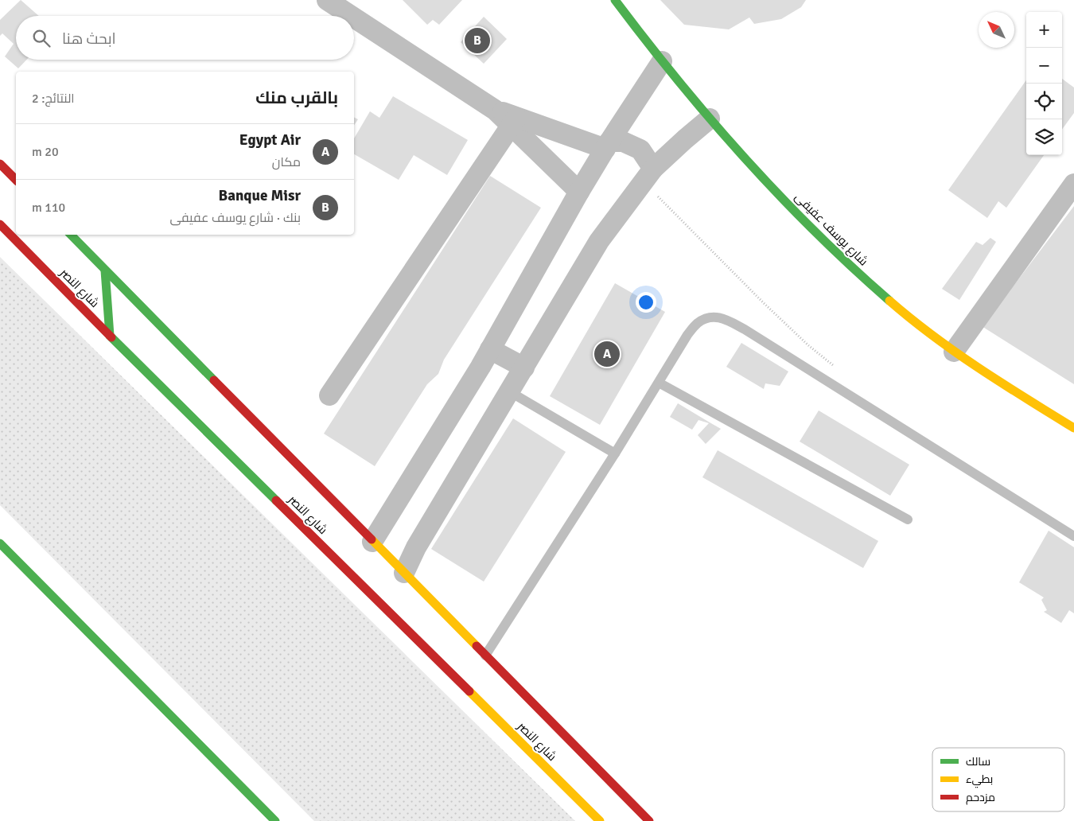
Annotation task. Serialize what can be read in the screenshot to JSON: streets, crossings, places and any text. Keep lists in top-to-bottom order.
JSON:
{
  "streets": {
    "street": ["شارع يوسف عفيفى", "شارع النصر"]
  },
  "legend": ["سالك", "بطيء", "مزدحم"],
  "north": "top left",
  "page": {
    "map_buttons": ["+", "−"],
    "search": "ابحث هنا",
    "pins": ["B", "A"],
    "heading": ["بالقرب منك", "النتائج: 2"],
    "list": [
      {
        "mark": "A",
        "name": "Egypt Air",
        "note": "مكان",
        "value": "20 m"
      },
      {
        "mark": "B",
        "name": "Banque Misr",
        "note": "بنك · شارع يوسف عفيفى",
        "value": "110 m"
      }
    ]
  }
}
